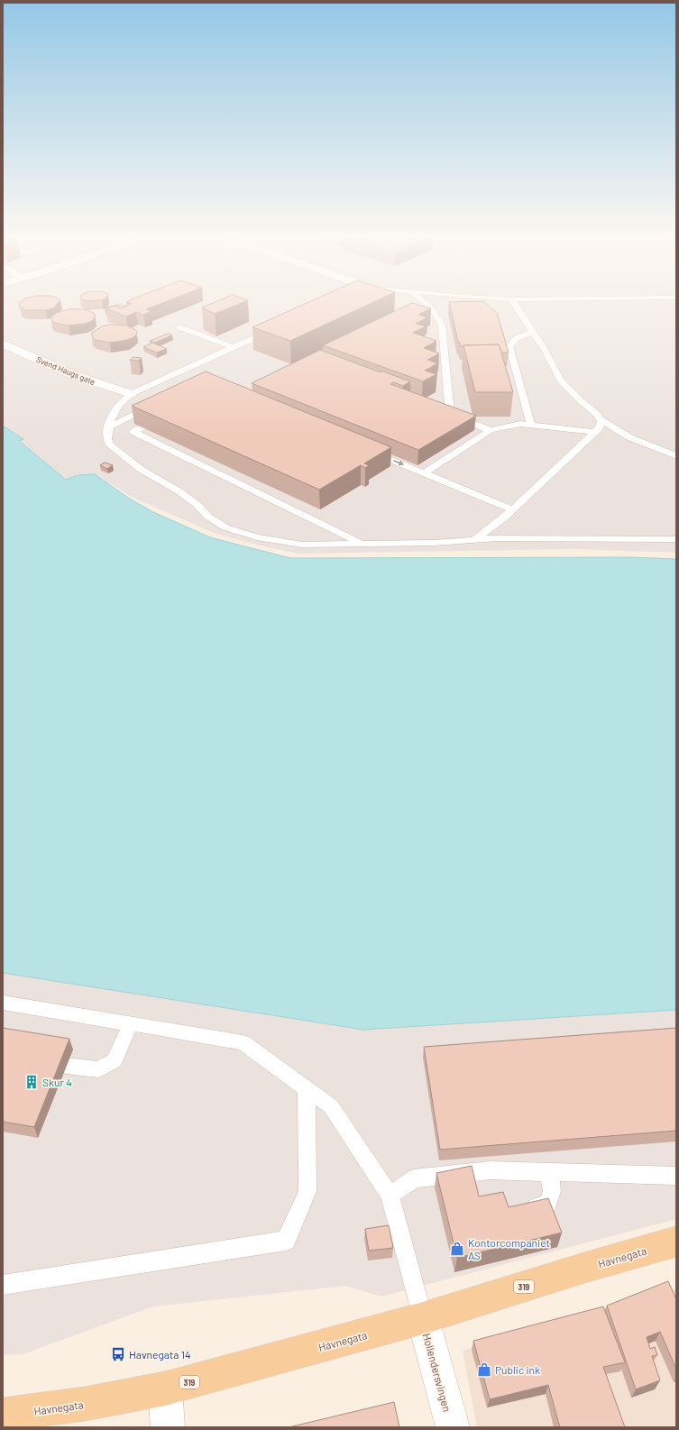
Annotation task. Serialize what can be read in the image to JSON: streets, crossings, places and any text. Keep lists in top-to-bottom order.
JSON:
{
  "streets": {
    "main road": ["Havnegata", "319"],
    "street": ["Svend Haugs gate", "Hollendersvingen"]
  },
  "crossings": [
    ["Havnegata", "Hollendersvingen"]
  ],
  "places": {
    "building": ["Skur 4"],
    "shop": ["Kontorcompaniet AS", "Public ink"],
    "bus stop": ["Havnegata 14"]
  }
}
